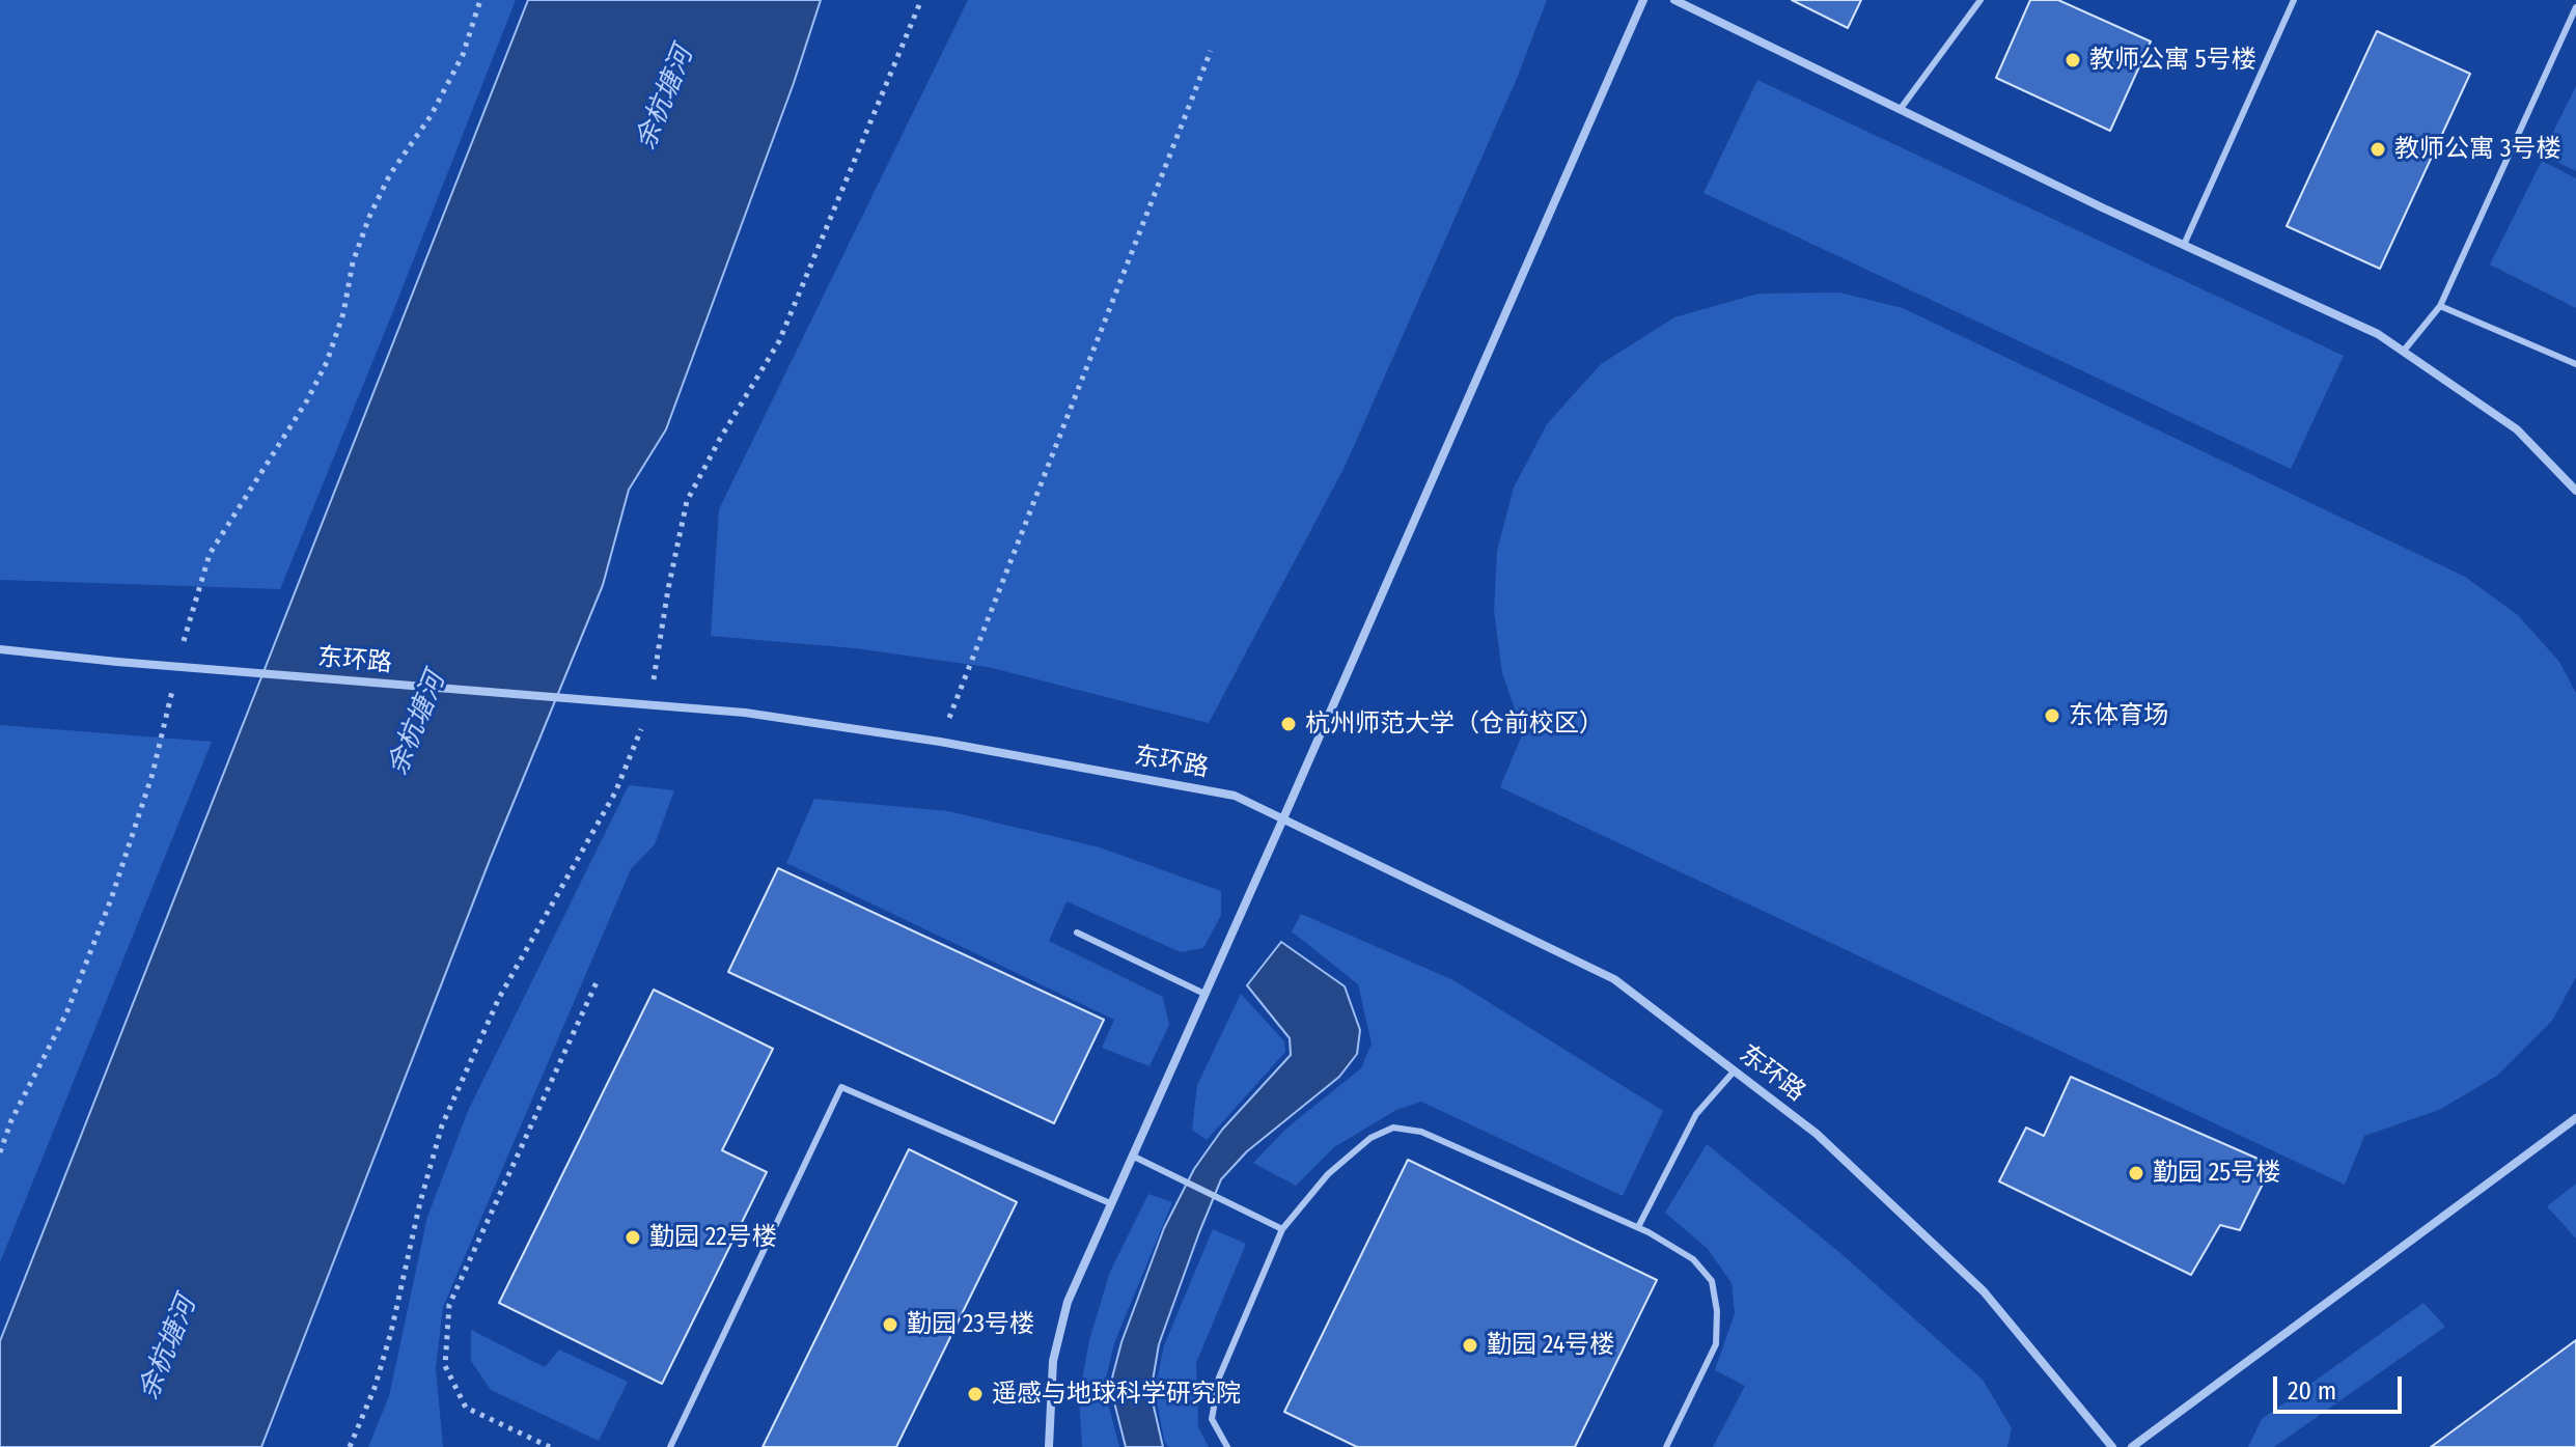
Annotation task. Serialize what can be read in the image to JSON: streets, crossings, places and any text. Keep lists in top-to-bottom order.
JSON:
{
  "streets": {
    "street": ["东环路"]
  },
  "water": ["余杭塘河"],
  "places": [
    "教师公寓 5号楼",
    "教师公寓 3号楼",
    "东体育场",
    "杭州师范大学（仓前校区）",
    "勤园 25号楼",
    "勤园 22号楼",
    "勤园 23号楼",
    "勤园 24号楼",
    "遥感与地球科学研究院"
  ],
  "scale_bar": "20 m"
}
